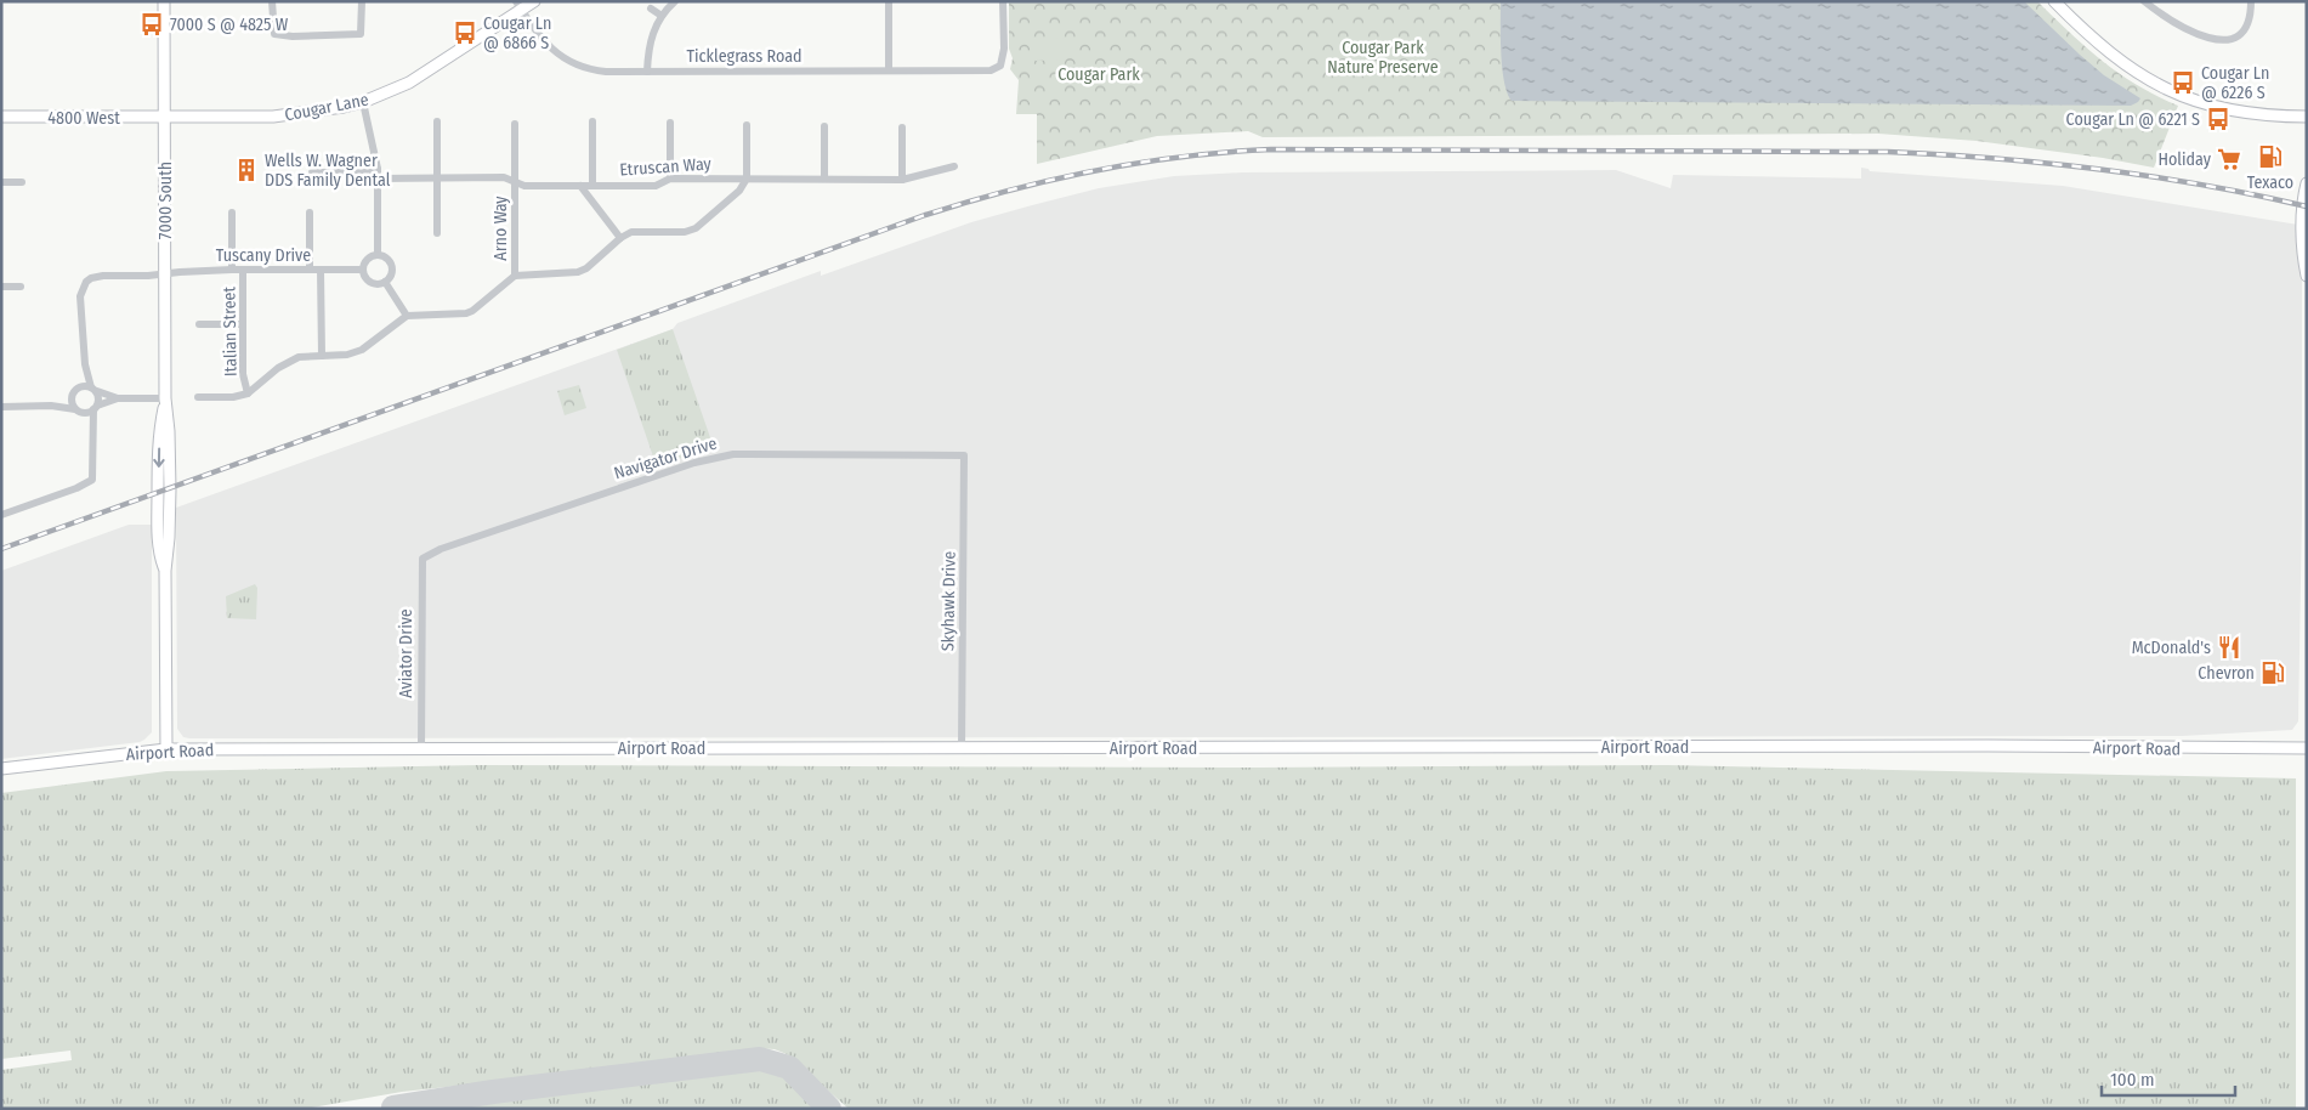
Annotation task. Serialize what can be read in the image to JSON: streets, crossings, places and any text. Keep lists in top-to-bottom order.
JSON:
{
  "streets": {
    "street": [
      "Ticklegrass Road",
      "Cougar Lane",
      "4800 West",
      "Etruscan Way",
      "7000 South",
      "Arno Way",
      "Tuscany Drive",
      "Italian Street",
      "Navigator Drive",
      "Skyhawk Drive",
      "Aviator Drive",
      "Airport Road"
    ]
  },
  "crossings": [
    ["Ticklegrass Road", "Cougar Lane"],
    ["Cougar Lane", "4800 West"],
    ["Cougar Lane", "7000 South"],
    ["4800 West", "7000 South"],
    ["Etruscan Way", "Arno Way"],
    ["7000 South", "Tuscany Drive"],
    ["7000 South", "Airport Road"],
    ["Tuscany Drive", "Italian Street"],
    ["Navigator Drive", "Skyhawk Drive"],
    ["Navigator Drive", "Aviator Drive"],
    ["Skyhawk Drive", "Airport Road"],
    ["Aviator Drive", "Airport Road"]
  ],
  "parks": ["Cougar Park Nature Preserve", "Cougar Park"],
  "places": {
    "bus stop": [
      "7000 S @ 4825 W",
      "Cougar Ln @ 6866 S",
      "Cougar Ln @ 6226 S",
      "Cougar Ln @ 6221 S"
    ],
    "fuel station": ["Texaco", "Chevron"],
    "supermarket": ["Holiday"],
    "building": ["Wells W. Wagner DDS Family Dental"],
    "restaurant": ["McDonald's"]
  },
  "scale_bar": "100 m"
}
